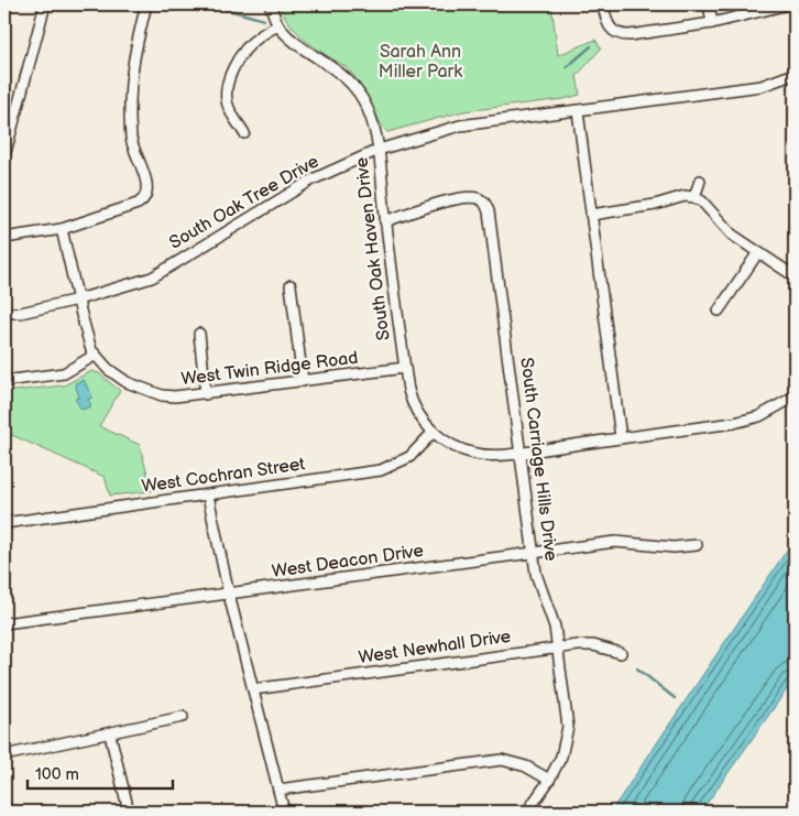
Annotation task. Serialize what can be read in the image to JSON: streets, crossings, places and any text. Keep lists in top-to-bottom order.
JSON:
{
  "streets": {
    "street": [
      "South Oak Tree Drive",
      "South Oak Haven Drive",
      "West Twin Ridge Road",
      "South Carriage Hills Drive",
      "West Cochran Street",
      "West Deacon Drive",
      "West Newhall Drive"
    ]
  },
  "crossings": [
    ["South Oak Tree Drive", "South Oak Haven Drive"],
    ["South Oak Tree Drive", "West Twin Ridge Road"],
    ["South Oak Haven Drive", "West Twin Ridge Road"],
    ["South Oak Haven Drive", "South Carriage Hills Drive"],
    ["South Oak Haven Drive", "West Cochran Street"],
    ["South Carriage Hills Drive", "West Deacon Drive"],
    ["South Carriage Hills Drive", "West Newhall Drive"]
  ],
  "parks": ["Sarah Ann Miller Park"],
  "scale_bar": "100 m"
}
